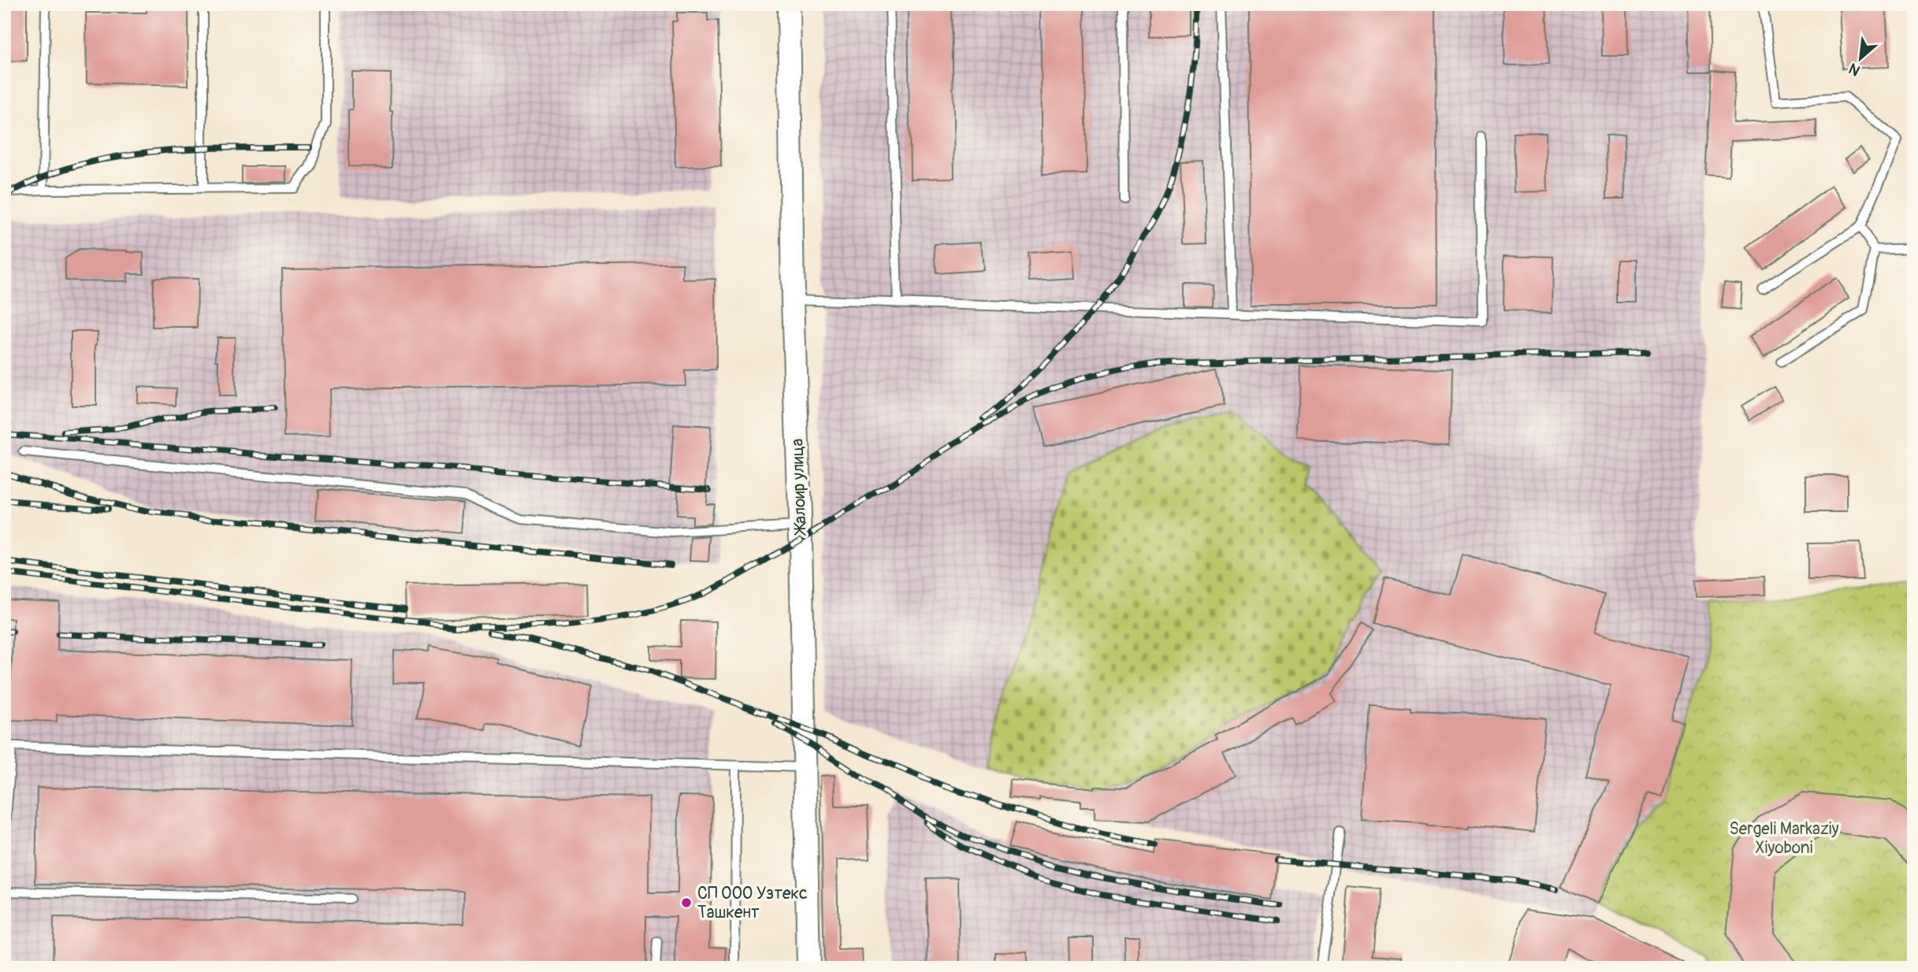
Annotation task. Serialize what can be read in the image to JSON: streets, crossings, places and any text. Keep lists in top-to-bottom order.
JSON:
{
  "streets": {
    "street": ["Жалоир улица"]
  },
  "parks": ["Sergeli Markaziy Xiyoboni"],
  "places": ["СП ООО Узтекс Ташкент"],
  "north": "bottom left"
}
